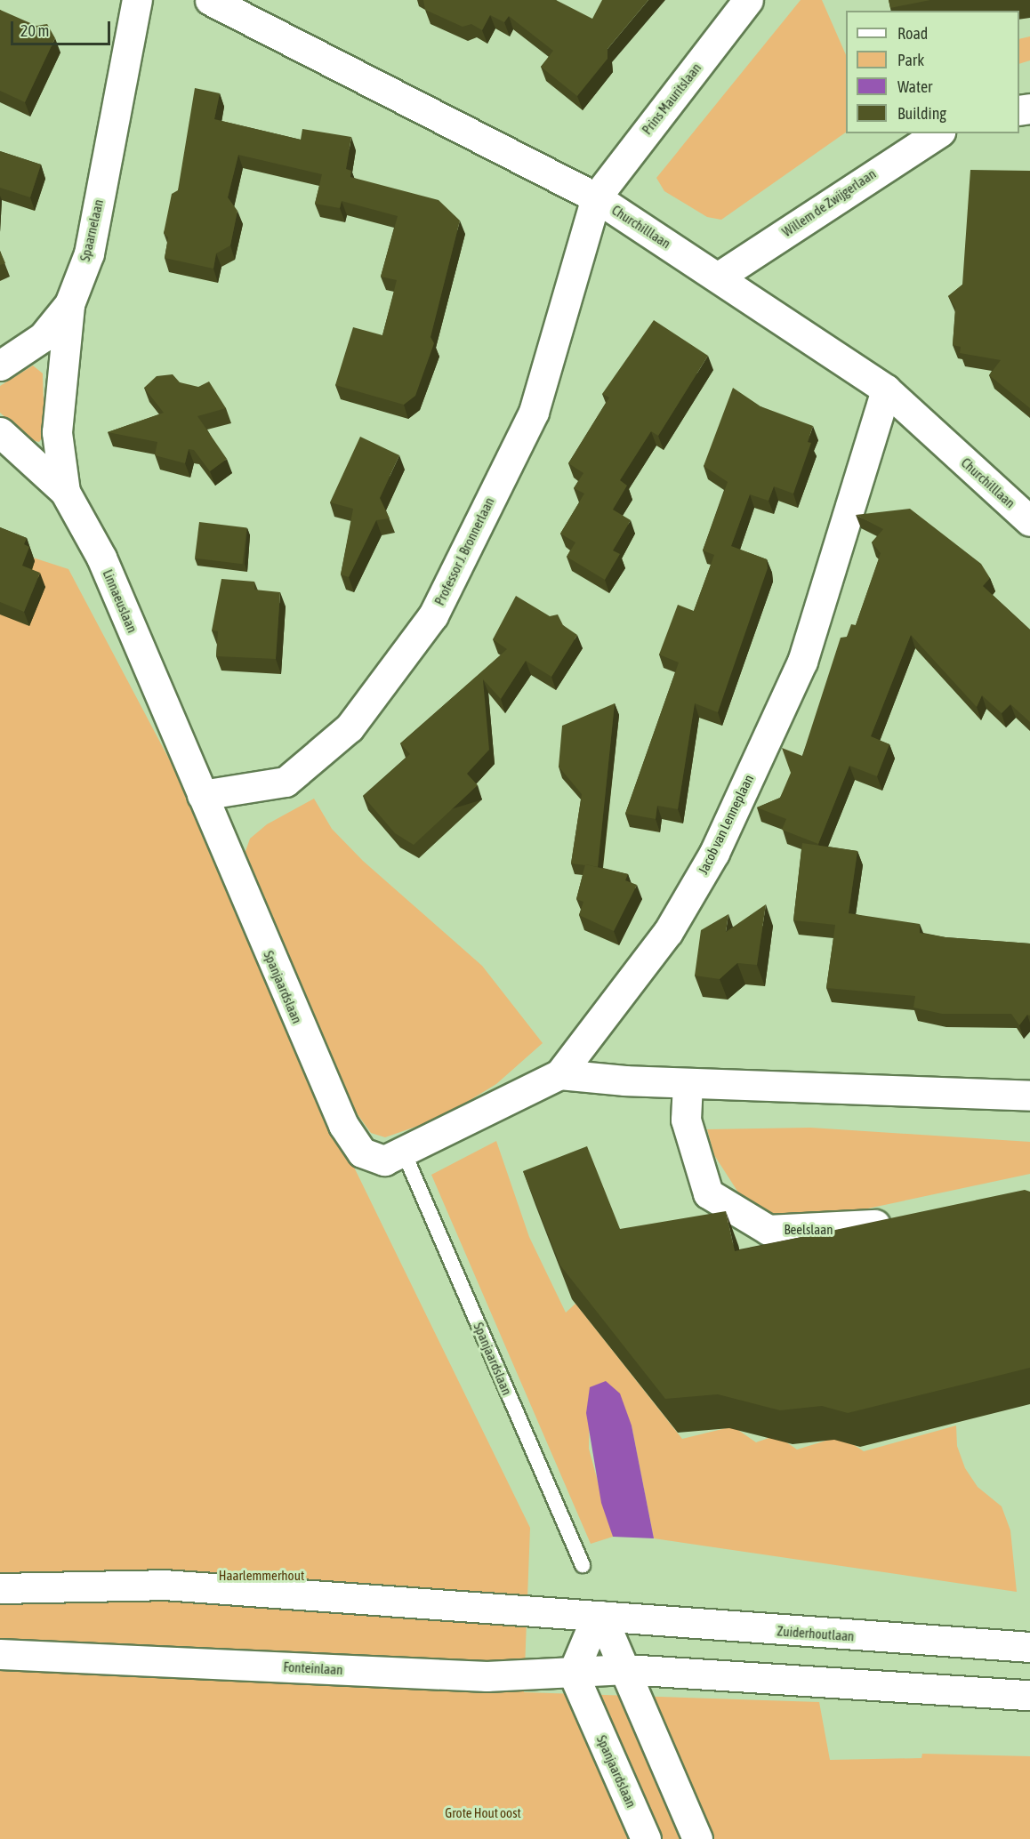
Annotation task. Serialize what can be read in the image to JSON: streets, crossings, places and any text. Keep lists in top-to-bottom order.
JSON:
{
  "streets": {
    "street": [
      "Prins Mauritslaan",
      "Willem de Zwijgerlaan",
      "Churchilllaan",
      "Spaarnelaan",
      "Professor J. Bronnerlaan",
      "Linnaeuslaan",
      "Jacob van Lenneplaan",
      "Spanjaardslaan",
      "Beelslaan",
      "Zuiderhoutlaan",
      "Fonteinlaan"
    ]
  },
  "crossings": [
    ["Prins Mauritslaan", "Churchilllaan"],
    ["Prins Mauritslaan", "Professor J. Bronnerlaan"],
    ["Willem de Zwijgerlaan", "Churchilllaan"],
    ["Churchilllaan", "Professor J. Bronnerlaan"],
    ["Churchilllaan", "Jacob van Lenneplaan"],
    ["Spaarnelaan", "Linnaeuslaan"],
    ["Professor J. Bronnerlaan", "Linnaeuslaan"],
    ["Professor J. Bronnerlaan", "Spanjaardslaan"],
    ["Linnaeuslaan", "Spanjaardslaan"],
    ["Jacob van Lenneplaan", "Spanjaardslaan"],
    ["Spanjaardslaan", "Fonteinlaan"]
  ],
  "parks": ["Haarlemmerhout", "Grote Hout oost"],
  "legend": [
    "Road",
    "Park",
    "Water",
    "Building"
  ],
  "scale_bar": "20 m"
}
